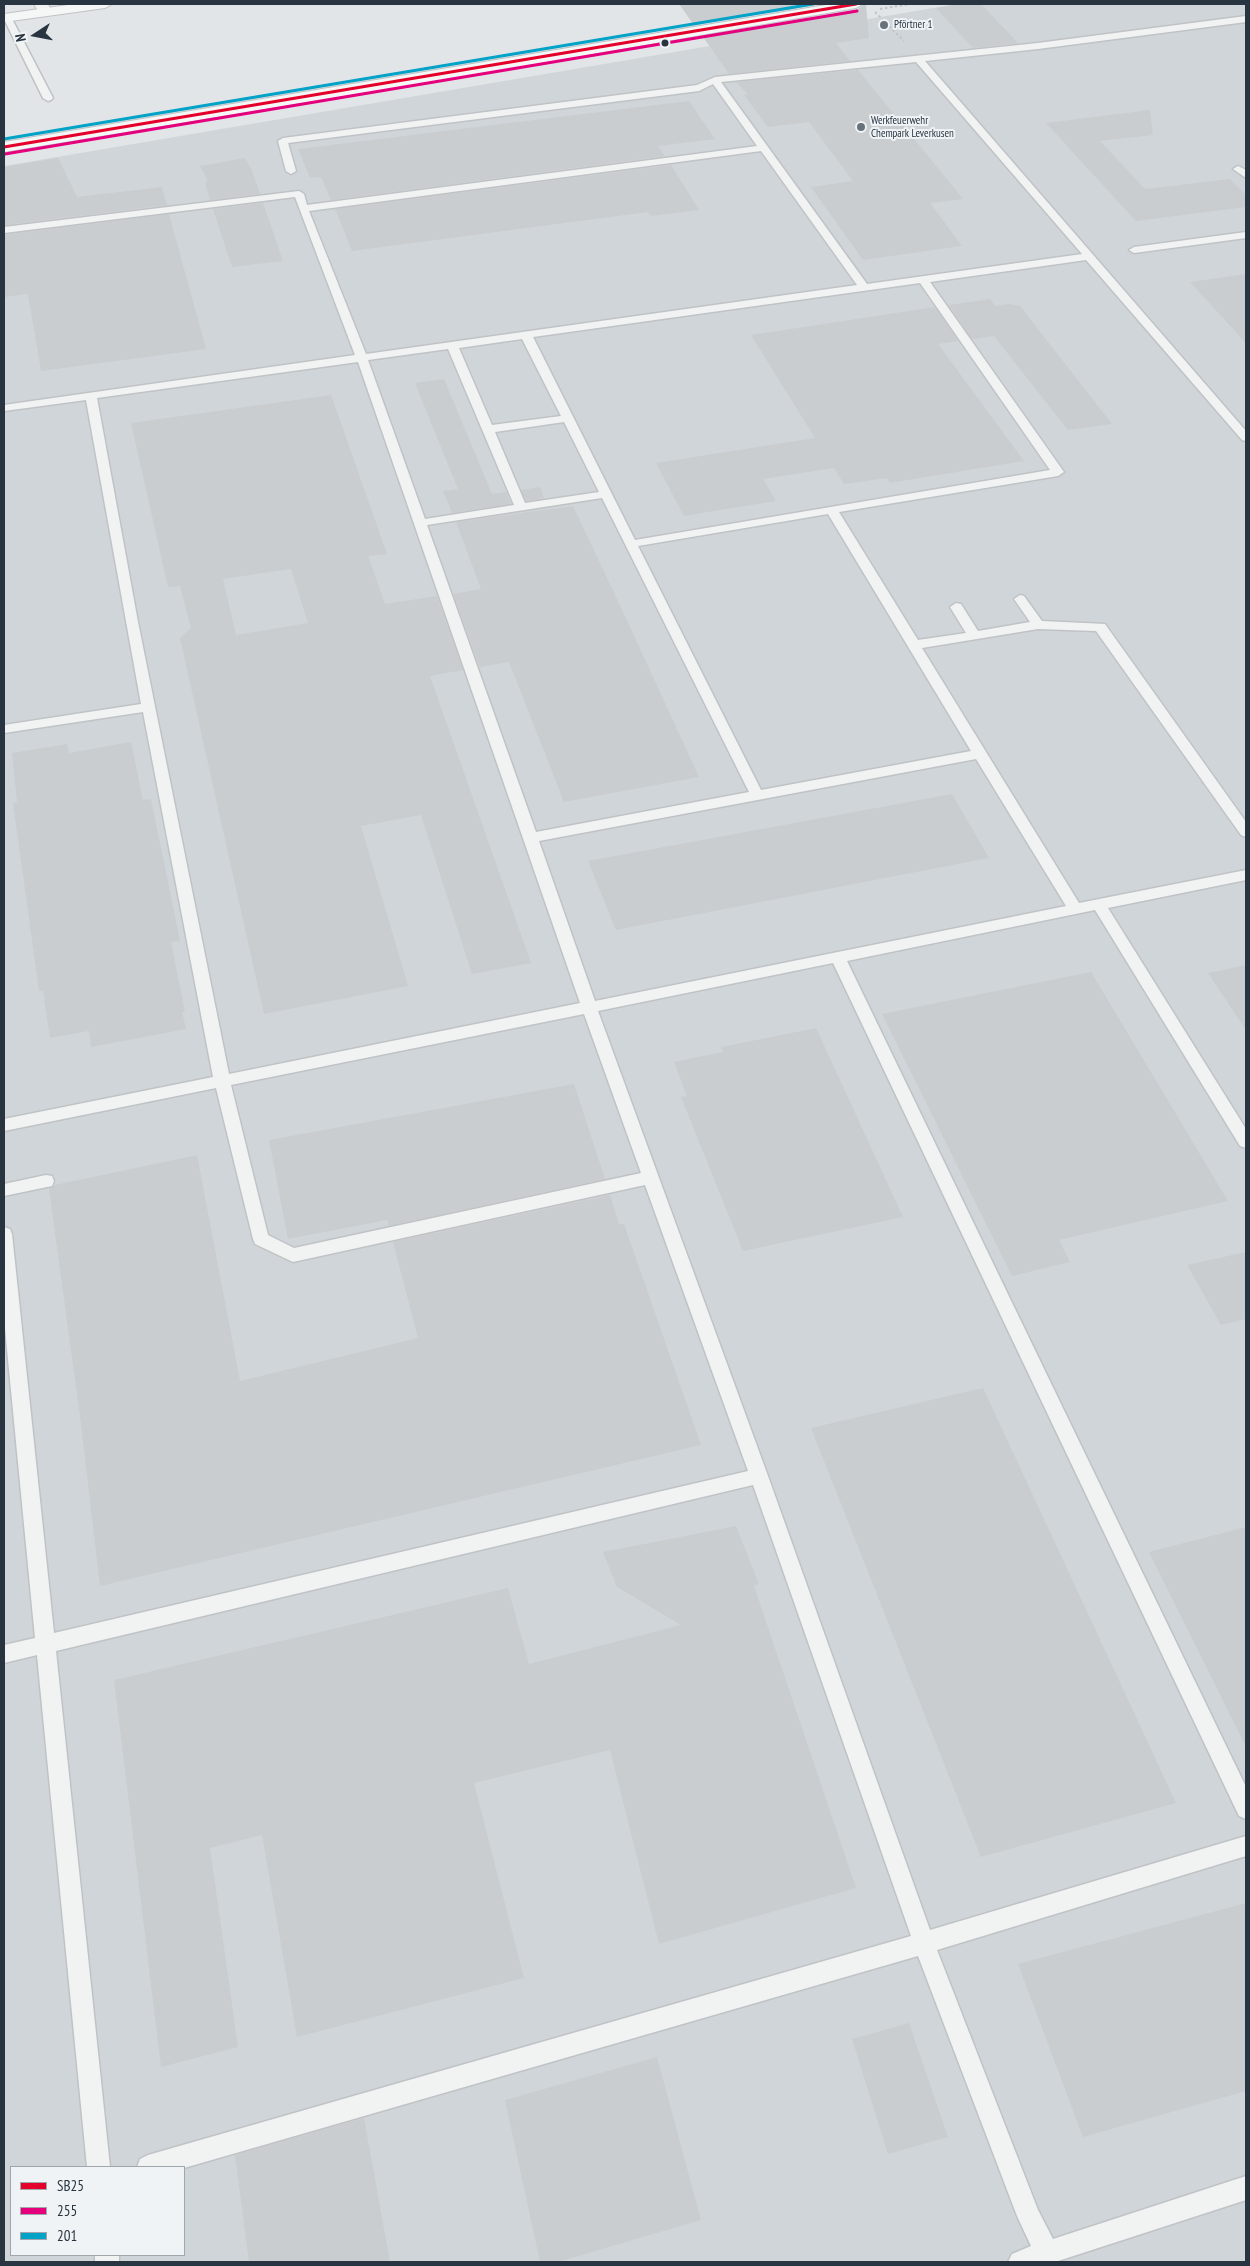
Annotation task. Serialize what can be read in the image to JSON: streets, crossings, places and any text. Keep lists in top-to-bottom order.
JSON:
{
  "places": ["Pförtner 1", "Werkfeuerwehr Chempark Leverkusen"],
  "lines": ["transit line SB25", "transit line 201", "transit line 255"],
  "legend": ["SB25", "255", "201"],
  "north": "left"
}
